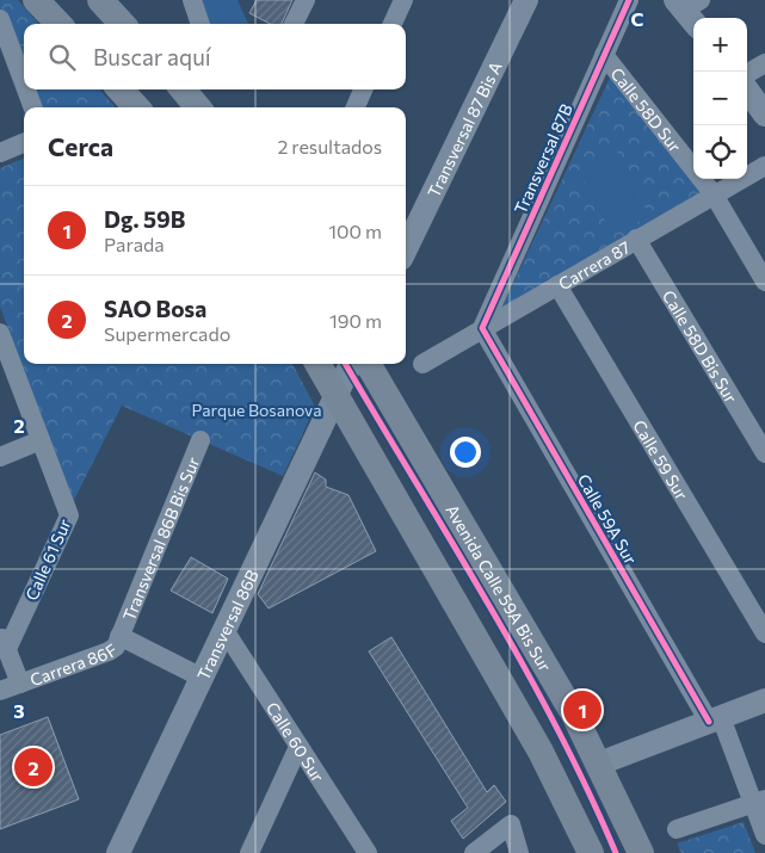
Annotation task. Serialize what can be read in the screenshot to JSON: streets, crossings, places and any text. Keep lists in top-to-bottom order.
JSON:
{
  "streets": {
    "main road": ["Avenida Calle 59A Bis Sur"],
    "street": [
      "Calle 58D Sur",
      "Transversal 87 Bis A",
      "Transversal 87B",
      "Carrera 87",
      "Calle 58D Bis Sur",
      "Calle 59 Sur",
      "Calle 59A Sur",
      "Transversal 86B Bis Sur",
      "Calle 61 Sur",
      "Transversal 86B",
      "Carrera 86F",
      "Calle 60 Sur"
    ]
  },
  "crossings": [
    ["Calle 58D Sur", "Transversal 87B"],
    ["Calle 58D Sur", "Carrera 87"],
    ["Transversal 87B", "Carrera 87"],
    ["Transversal 87B", "Calle 59A Sur"],
    ["Carrera 87", "Calle 58D Bis Sur"],
    ["Carrera 87", "Calle 59 Sur"],
    ["Carrera 87", "Calle 59A Sur"],
    ["Transversal 86B Bis Sur", "Carrera 86F"],
    ["Transversal 86B", "Carrera 86F"],
    ["Transversal 86B", "Calle 60 Sur"]
  ],
  "parks": ["Parque Bosanova"],
  "page": {
    "map_buttons": ["+", "−"],
    "search": "Buscar aquí",
    "heading": ["Cerca", "2 resultados"],
    "list": [
      {
        "mark": "1",
        "name": "Dg. 59B",
        "note": "Parada",
        "value": "100 m"
      },
      {
        "mark": "2",
        "name": "SAO Bosa",
        "note": "Supermercado",
        "value": "190 m"
      }
    ],
    "pins": ["1", "2"]
  },
  "grid": {
    "columns": ["C"],
    "rows": ["2", "3"]
  }
}
